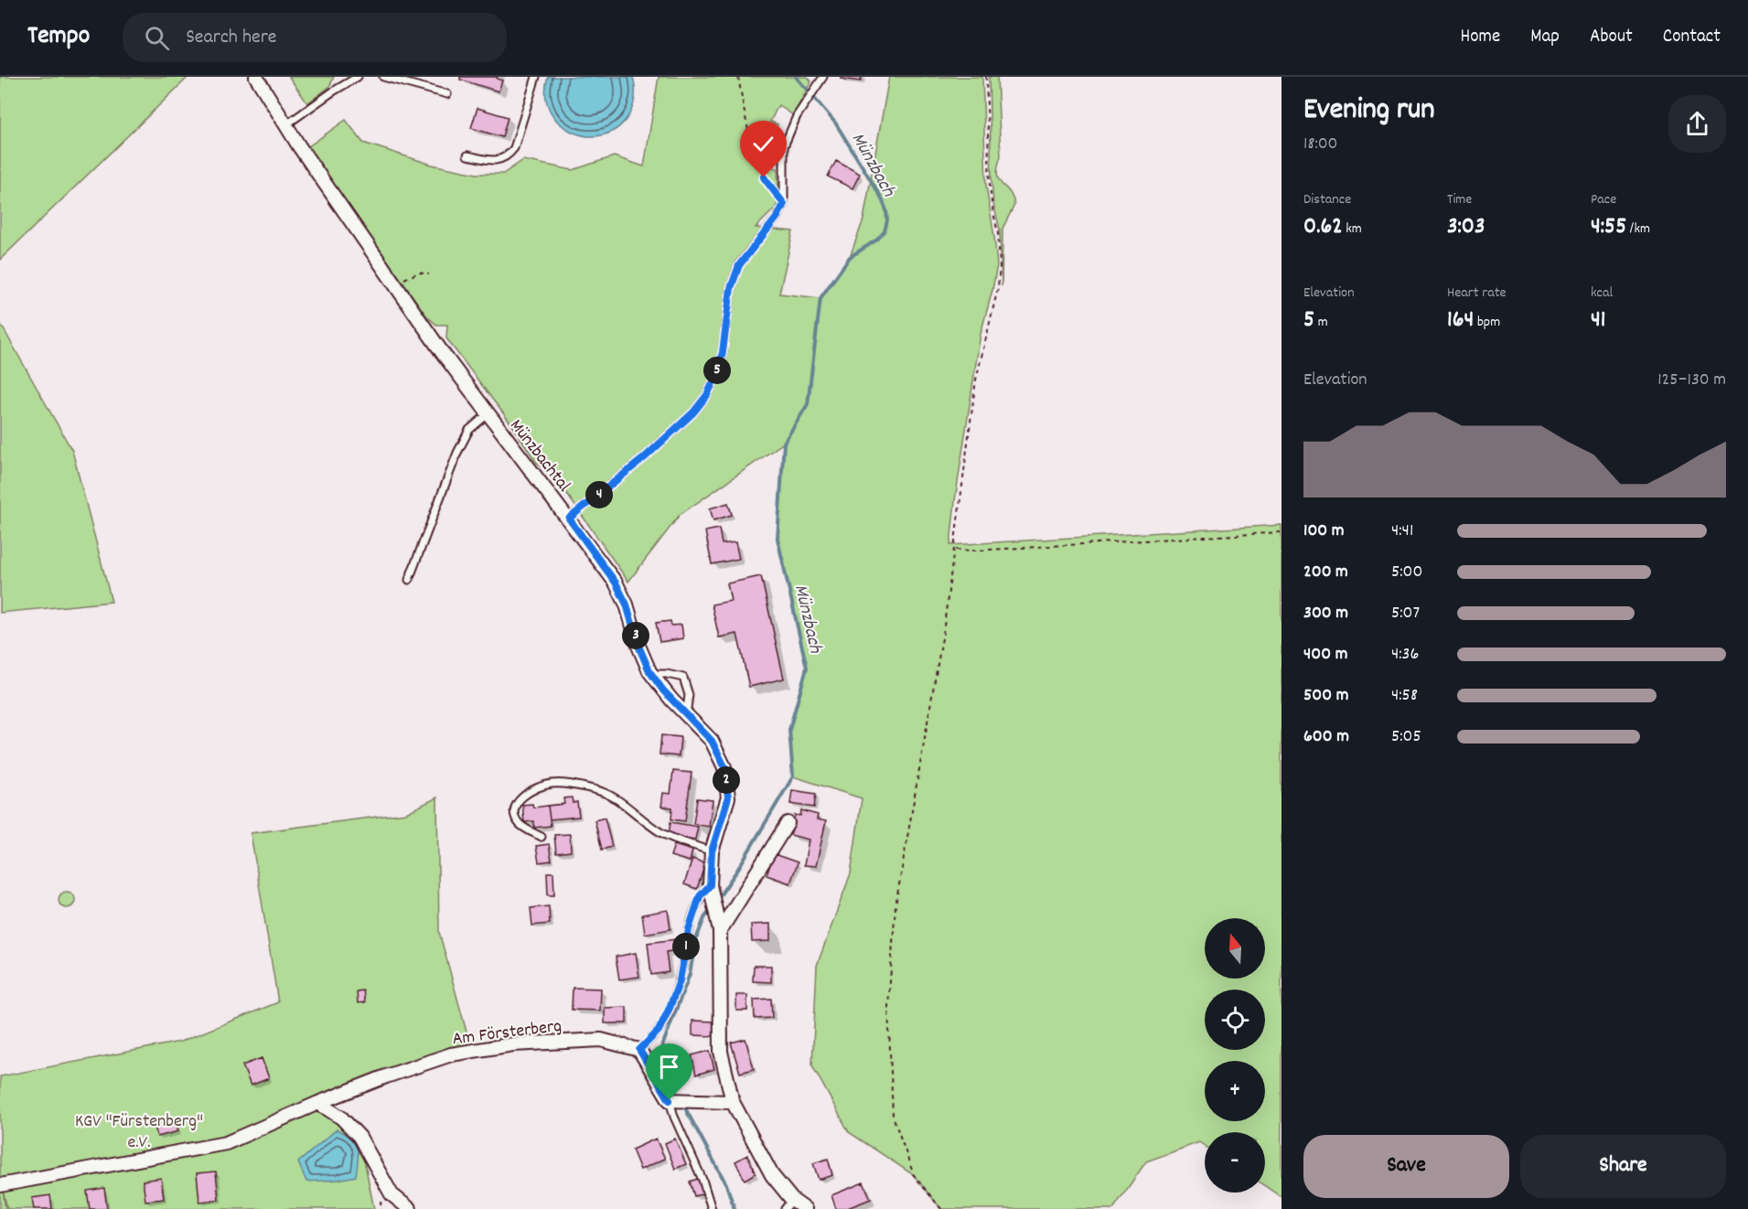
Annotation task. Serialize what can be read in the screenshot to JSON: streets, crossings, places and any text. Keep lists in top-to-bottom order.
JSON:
{
  "streets": {
    "street": ["Münzbachtal", "Am Försterberg"]
  },
  "water": ["Münzbach"],
  "parks": ["KGV \"Fürstenberg\" e.V."],
  "north": "top",
  "page": {
    "header": "Tempo",
    "search": "Search here",
    "nav": [
      "Home",
      "Map",
      "About",
      "Contact"
    ],
    "heading": ["Evening run", "18:00"],
    "stats": [
      ["Distance", "0.62 km"],
      ["Time", "3:03"],
      ["Pace", "4:55 /km"],
      ["Elevation", "5 m"],
      ["Heart rate", "164 bpm"],
      ["kcal", "41"]
    ],
    "pins": [
      "5",
      "4",
      "3",
      "2",
      "1"
    ],
    "chart": ["Elevation", "125–130 m"],
    "list": [
      {
        "name": "100 m",
        "note": "4:41"
      },
      {
        "name": "200 m",
        "note": "5:00"
      },
      {
        "name": "300 m",
        "note": "5:07"
      },
      {
        "name": "400 m",
        "note": "4:36"
      },
      {
        "name": "500 m",
        "note": "4:58"
      },
      {
        "name": "600 m",
        "note": "5:05"
      }
    ],
    "map_buttons": ["+", "−"],
    "buttons": ["Save", "Share"]
  }
}
